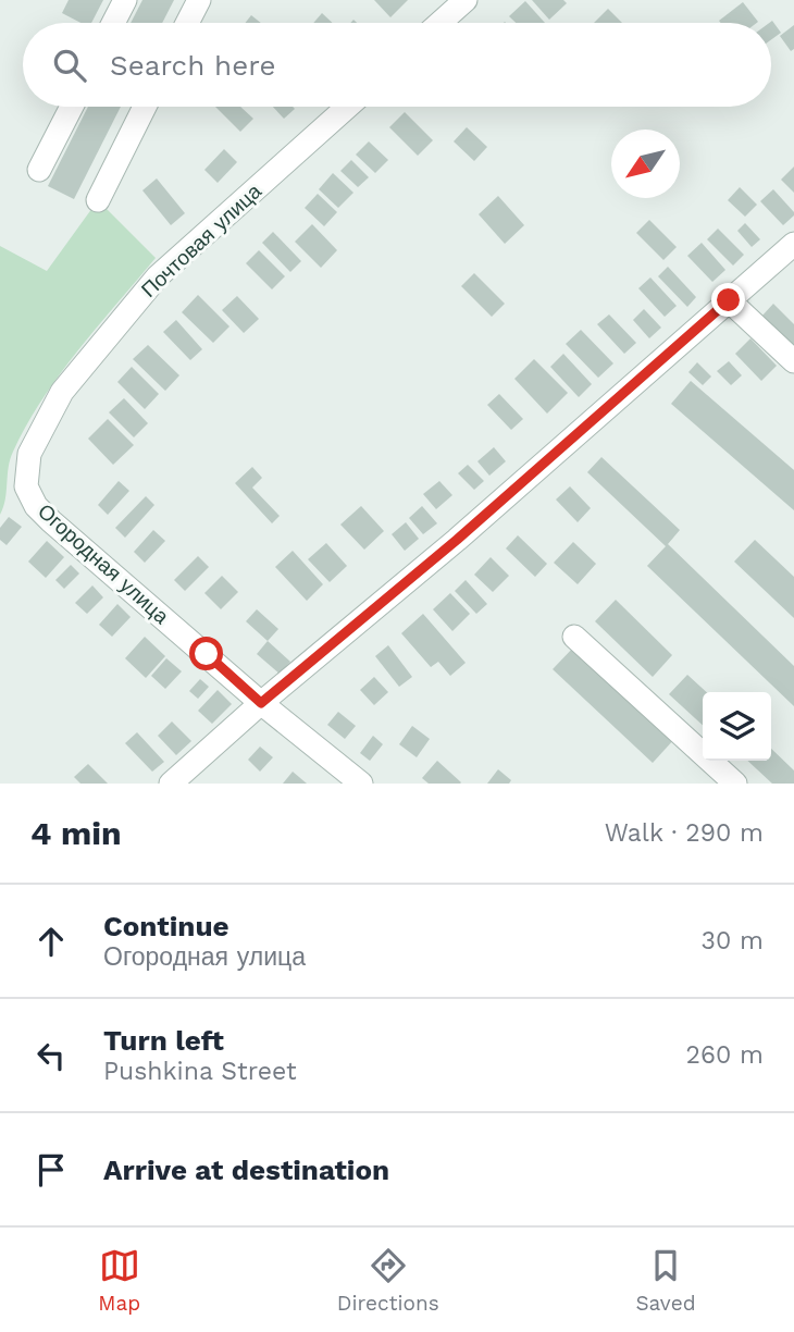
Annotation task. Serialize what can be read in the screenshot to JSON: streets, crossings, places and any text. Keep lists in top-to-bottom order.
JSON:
{
  "streets": {
    "street": ["Почтовая улица", "Огородная улица"]
  },
  "crossings": [
    ["Почтовая улица", "Огородная улица"]
  ],
  "north": "bottom left",
  "page": {
    "search": "Search here",
    "heading": ["4 min", "Walk · 290 m"],
    "list": [
      ["Continue", "Огородная улица", "30 m"],
      ["Turn left", "Pushkina Street", "260 m"],
      "Arrive at destination"
    ],
    "nav": ["Map", "Directions", "Saved"]
  }
}
